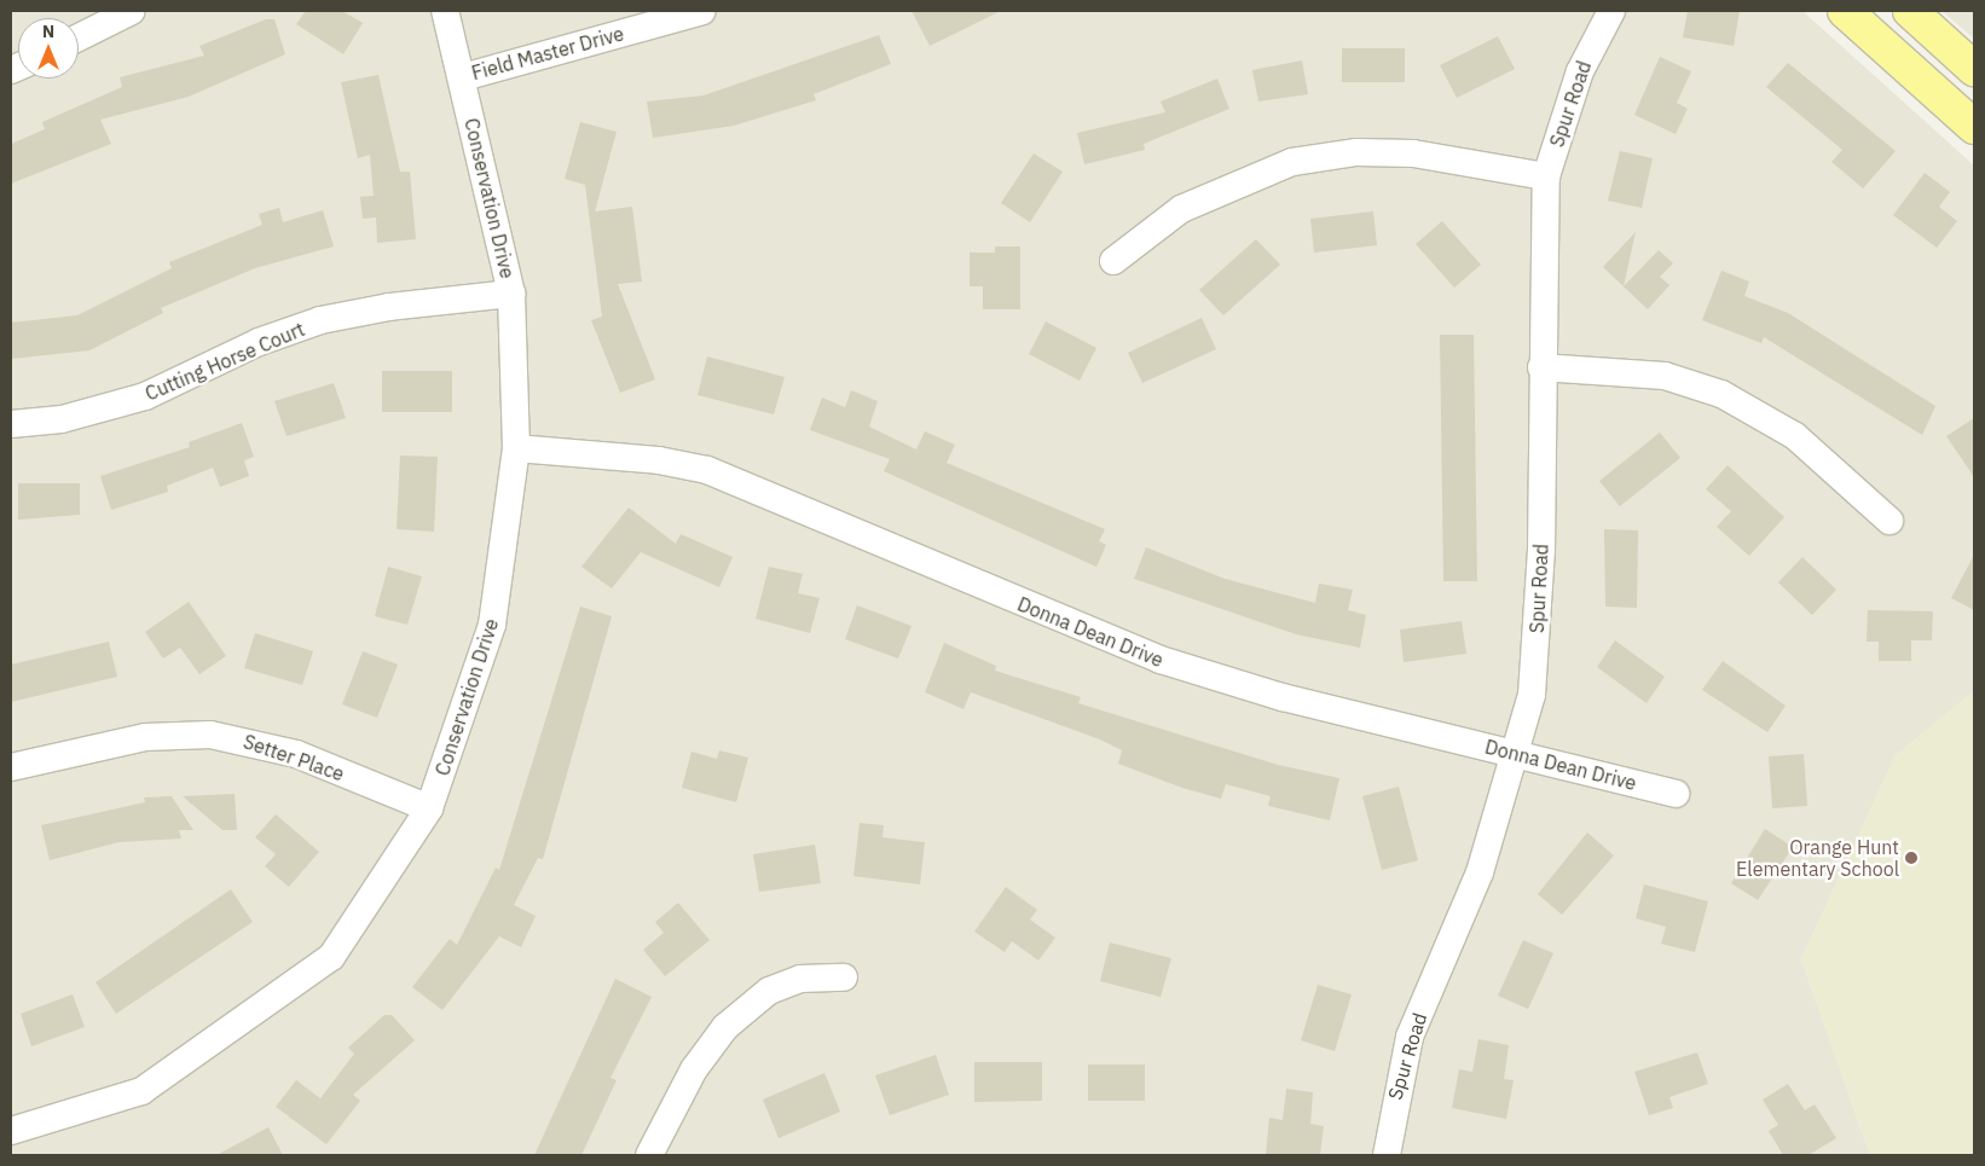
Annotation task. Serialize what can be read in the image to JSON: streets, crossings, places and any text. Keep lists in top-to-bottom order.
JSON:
{
  "streets": {
    "street": [
      "Field Master Drive",
      "Spur Road",
      "Conservation Drive",
      "Cutting Horse Court",
      "Donna Dean Drive",
      "Setter Place"
    ]
  },
  "crossings": [
    ["Field Master Drive", "Conservation Drive"],
    ["Spur Road", "Donna Dean Drive"],
    ["Conservation Drive", "Cutting Horse Court"],
    ["Conservation Drive", "Donna Dean Drive"],
    ["Conservation Drive", "Setter Place"]
  ],
  "places": ["Orange Hunt Elementary School"],
  "north": "top"
}
